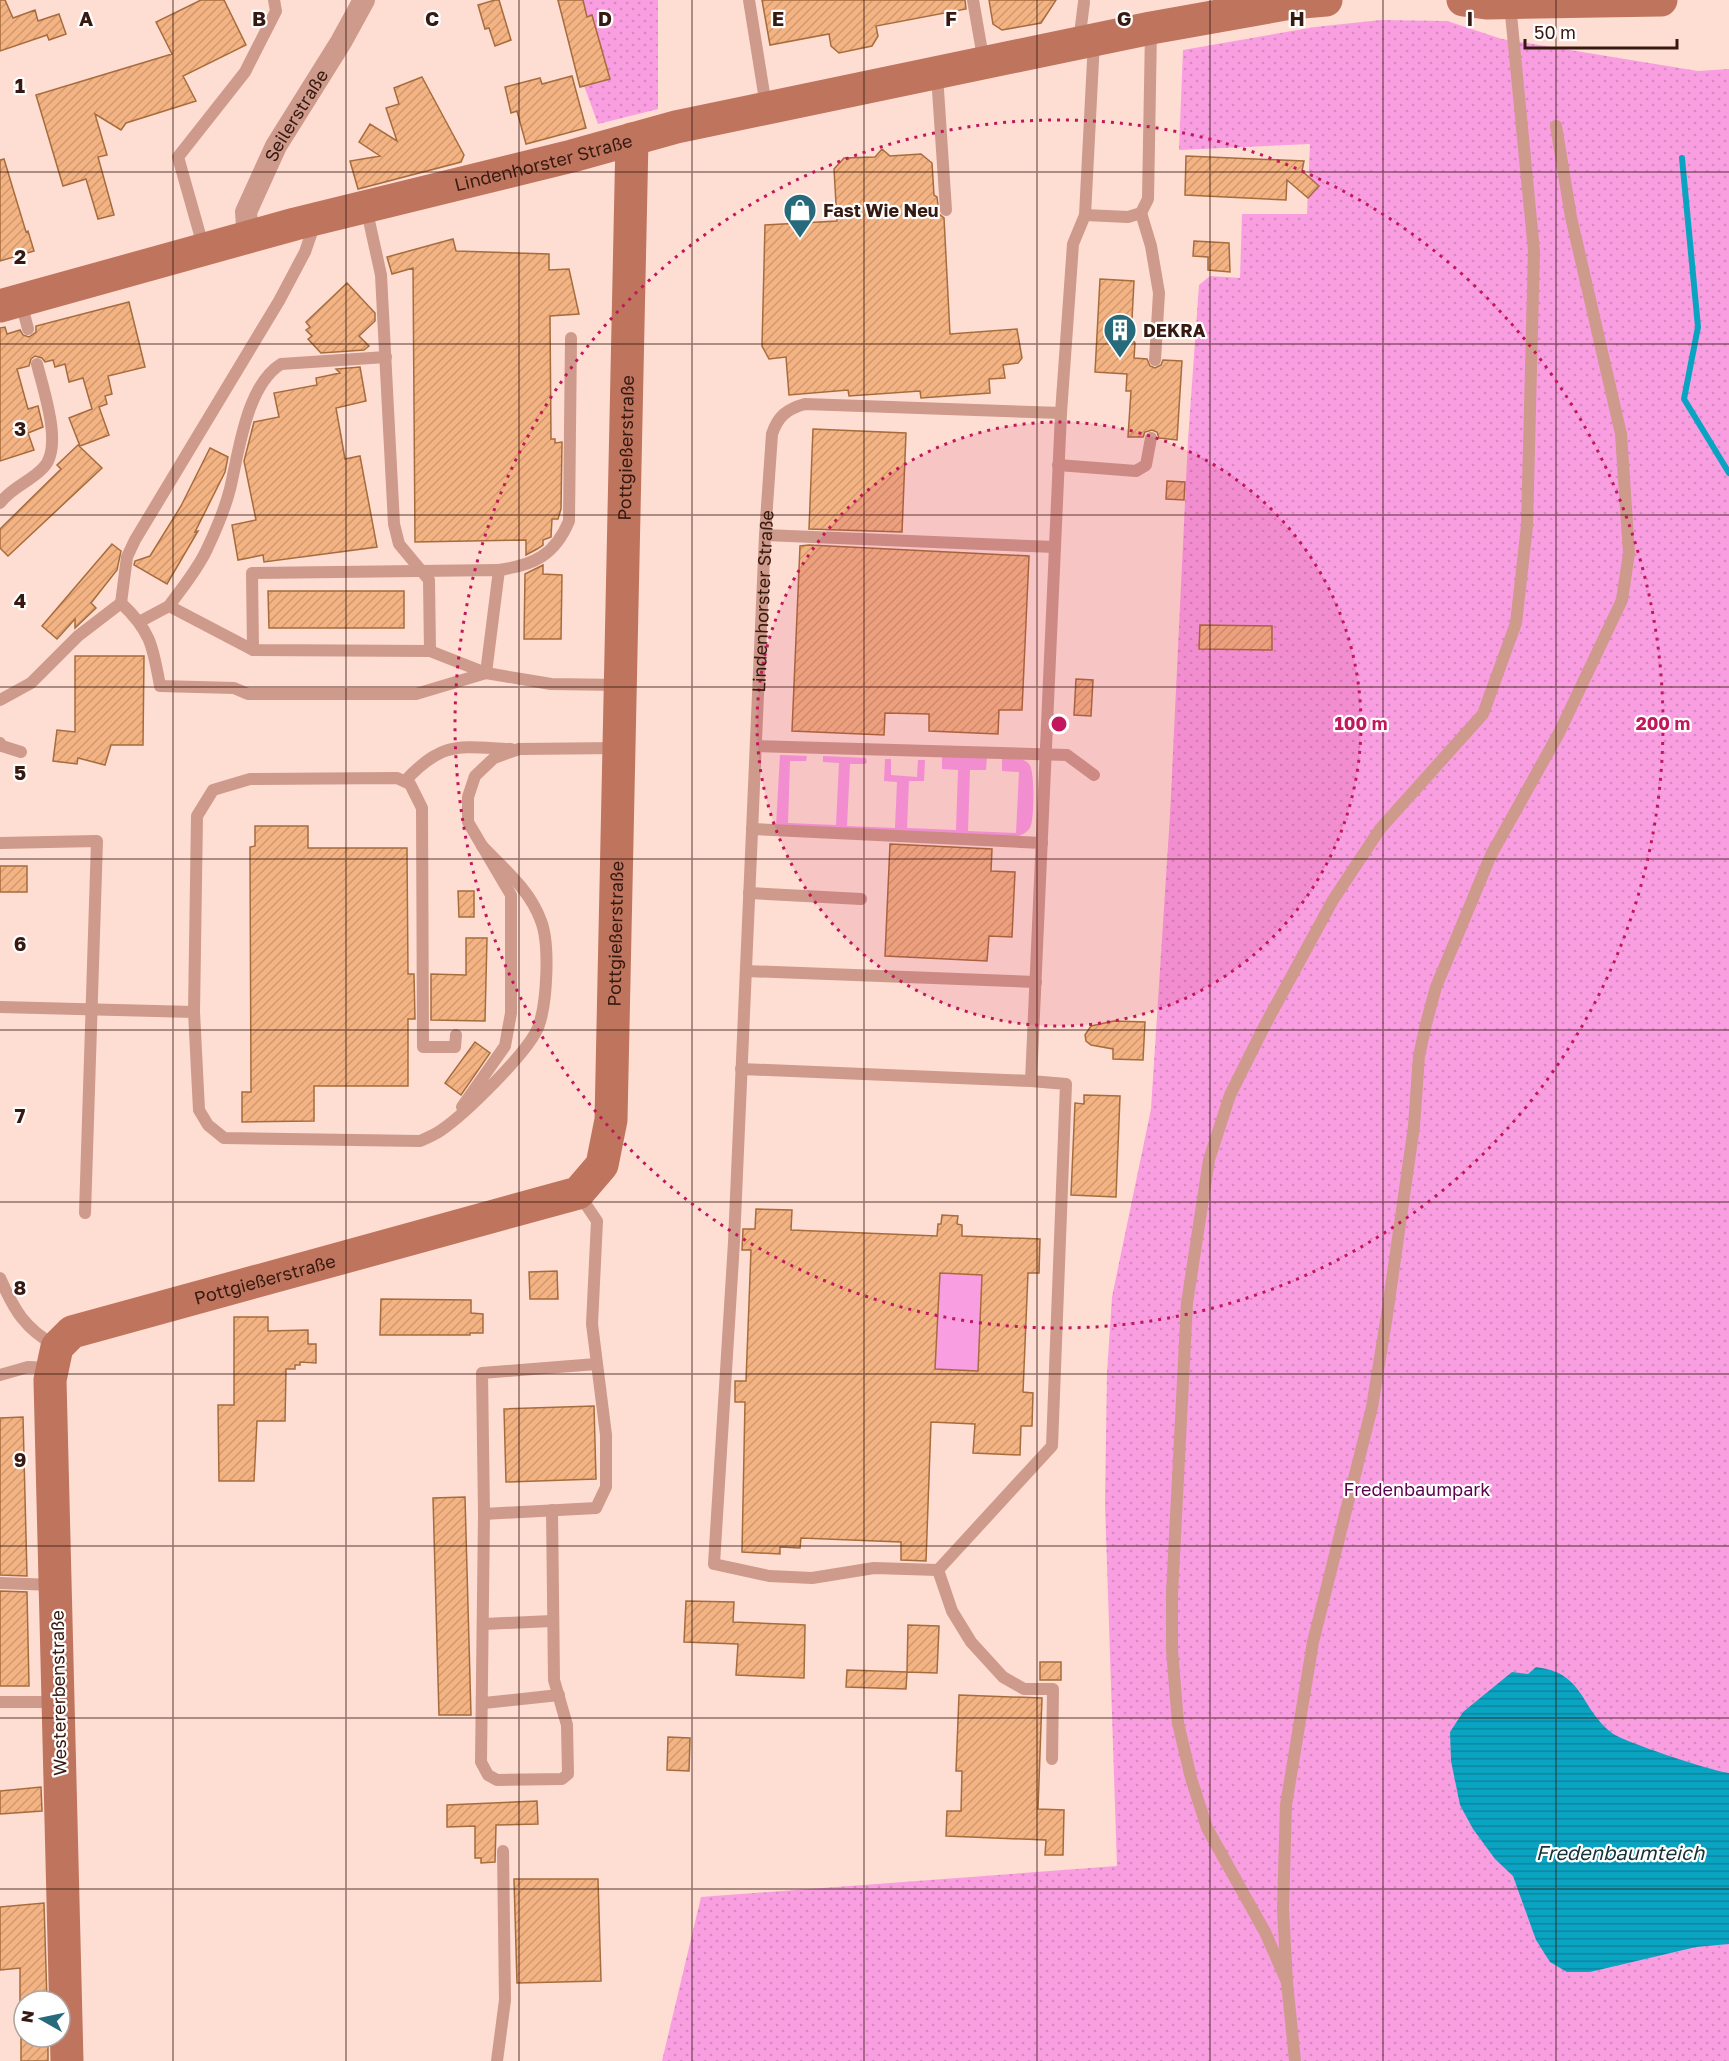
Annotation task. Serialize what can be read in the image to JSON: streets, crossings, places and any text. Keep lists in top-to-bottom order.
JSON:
{
  "streets": {
    "street": [
      "Seilerstraße",
      "Lindenhorster Straße",
      "Pottgießerstraße",
      "Westererbenstraße"
    ]
  },
  "crossings": [
    ["Seilerstraße", "Lindenhorster Straße"],
    ["Lindenhorster Straße", "Pottgießerstraße"],
    ["Pottgießerstraße", "Westererbenstraße"]
  ],
  "water": ["Fredenbaumteich"],
  "parks": ["Fredenbaumpark"],
  "places": {
    "shop": ["Fast Wie Neu"],
    "building": ["DEKRA"]
  },
  "scale_bar": "50 m",
  "north": "left",
  "grid": {
    "columns": [
      "A",
      "B",
      "C",
      "D",
      "E",
      "F",
      "G",
      "H",
      "I"
    ],
    "rows": [
      "1",
      "2",
      "3",
      "4",
      "5",
      "6",
      "7",
      "8",
      "9"
    ]
  },
  "rings": ["100 m", "200 m"]
}
